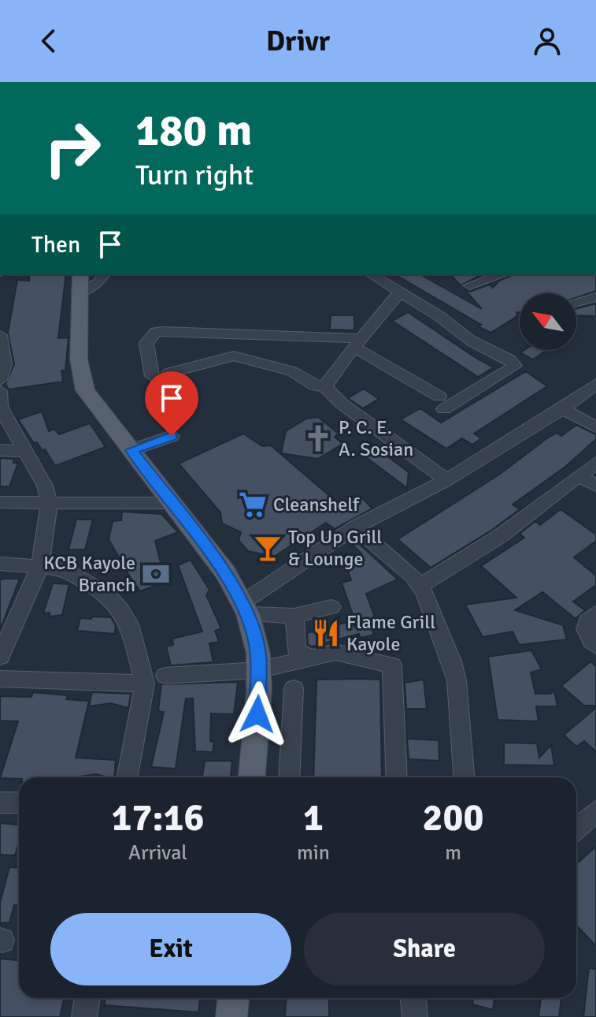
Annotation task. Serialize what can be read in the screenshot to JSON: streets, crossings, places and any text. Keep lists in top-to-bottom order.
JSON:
{
  "places": {
    "church": ["P. C. E. A. Sosian"],
    "supermarket": ["Cleanshelf"],
    "bar": ["Top Up Grill & Lounge"],
    "bank": ["KCB Kayole Branch"],
    "restaurant": ["Flame Grill Kayole"]
  },
  "north": "top left",
  "page": {
    "header": "Drivr",
    "turn": ["180 m", "Turn right"],
    "then": "Then",
    "eta": [
      "17:16",
      "Arrival",
      "1",
      "min",
      "200",
      "m"
    ],
    "buttons": ["Exit", "Share"]
  }
}
